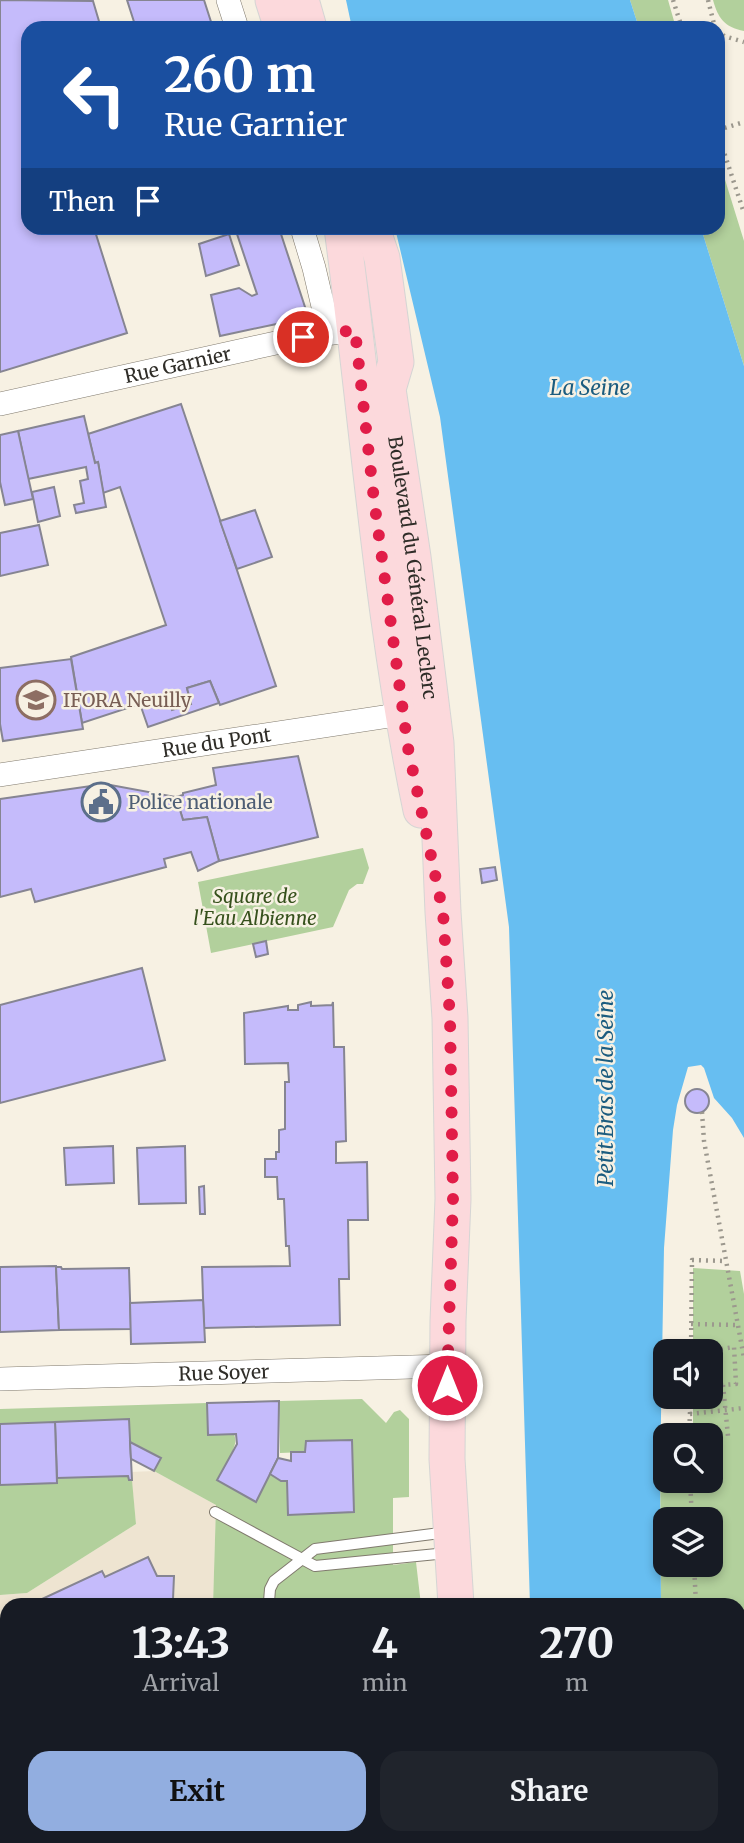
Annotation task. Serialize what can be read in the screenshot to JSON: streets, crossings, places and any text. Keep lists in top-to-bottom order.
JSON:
{
  "streets": {
    "main road": ["Boulevard du Général Leclerc"],
    "street": ["Rue Garnier", "Rue du Pont", "Rue Soyer"]
  },
  "crossings": [
    ["Rue Garnier", "Boulevard du Général Leclerc"],
    ["Boulevard du Général Leclerc", "Rue du Pont"],
    ["Boulevard du Général Leclerc", "Rue Soyer"]
  ],
  "water": ["La Seine", "Petit Bras de la Seine"],
  "parks": ["Square de l'Eau Albienne"],
  "places": {
    "school or university": ["IFORA Neuilly"],
    "public building": ["Police nationale"]
  },
  "page": {
    "turn": ["260 m", "Rue Garnier"],
    "then": "Then",
    "eta": [
      "13:43",
      "Arrival",
      "4",
      "min",
      "270",
      "m"
    ],
    "buttons": ["Exit", "Share"]
  }
}
